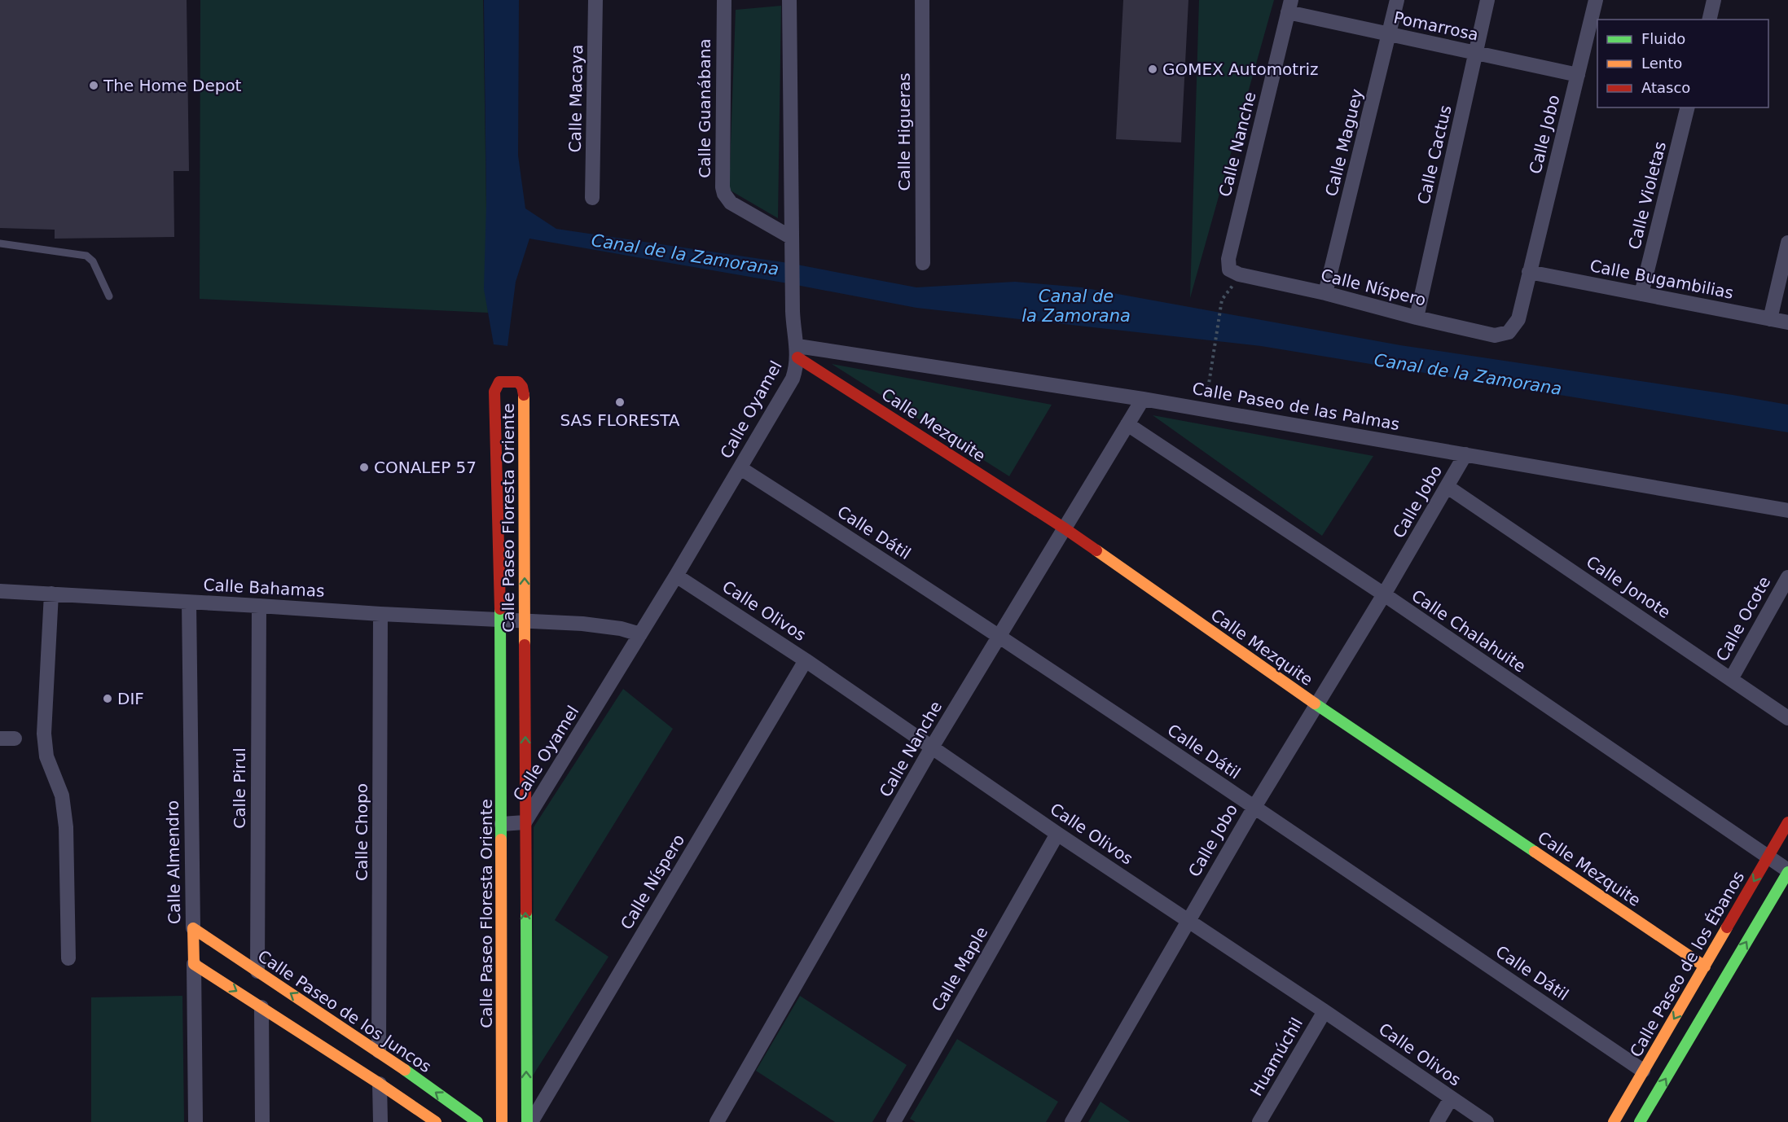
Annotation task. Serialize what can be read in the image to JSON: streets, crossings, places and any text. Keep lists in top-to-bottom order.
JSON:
{
  "streets": {
    "street": [
      "Pomarrosa",
      "Calle Macaya",
      "Calle Guanábana",
      "Calle Higueras",
      "Calle Jobo",
      "Calle Maguey",
      "Calle Nanche",
      "Calle Cactus",
      "Calle Violetas",
      "Calle Bugambilias",
      "Calle Níspero",
      "Calle Paseo de las Palmas",
      "Calle Oyamel",
      "Calle Mezquite",
      "Calle Paseo Floresta Oriente",
      "Calle Dátil",
      "Calle Jonote",
      "Calle Bahamas",
      "Calle Olivos",
      "Calle Ocote",
      "Calle Chalahuite",
      "Calle Pirul",
      "Calle Chopo",
      "Calle Almendro",
      "Calle Paseo de los Ébanos",
      "Calle Maple",
      "Calle Paseo de los Juncos",
      "Huamúchil"
    ]
  },
  "crossings": [
    ["Pomarrosa", "Calle Jobo"],
    ["Pomarrosa", "Calle Maguey"],
    ["Pomarrosa", "Calle Nanche"],
    ["Pomarrosa", "Calle Cactus"],
    ["Calle Guanábana", "Calle Oyamel"],
    ["Calle Jobo", "Calle Bugambilias"],
    ["Calle Jobo", "Calle Níspero"],
    ["Calle Jobo", "Calle Paseo de las Palmas"],
    ["Calle Jobo", "Calle Mezquite"],
    ["Calle Jobo", "Calle Dátil"],
    ["Calle Jobo", "Calle Jonote"],
    ["Calle Jobo", "Calle Olivos"],
    ["Calle Jobo", "Calle Chalahuite"],
    ["Calle Maguey", "Calle Níspero"],
    ["Calle Nanche", "Calle Níspero"],
    ["Calle Nanche", "Calle Paseo de las Palmas"],
    ["Calle Nanche", "Calle Mezquite"],
    ["Calle Nanche", "Calle Dátil"],
    ["Calle Nanche", "Calle Olivos"],
    ["Calle Nanche", "Calle Chalahuite"],
    ["Calle Cactus", "Calle Níspero"],
    ["Calle Violetas", "Calle Bugambilias"],
    ["Calle Níspero", "Calle Olivos"],
    ["Calle Paseo de las Palmas", "Calle Oyamel"],
    ["Calle Paseo de las Palmas", "Calle Mezquite"],
    ["Calle Oyamel", "Calle Mezquite"],
    ["Calle Oyamel", "Calle Paseo Floresta Oriente"],
    ["Calle Oyamel", "Calle Dátil"],
    ["Calle Oyamel", "Calle Olivos"],
    ["Calle Mezquite", "Calle Paseo de los Ébanos"],
    ["Calle Paseo Floresta Oriente", "Calle Bahamas"],
    ["Calle Dátil", "Calle Paseo de los Ébanos"],
    ["Calle Jonote", "Calle Ocote"],
    ["Calle Bahamas", "Calle Pirul"],
    ["Calle Bahamas", "Calle Chopo"],
    ["Calle Bahamas", "Calle Almendro"],
    ["Calle Olivos", "Calle Maple"],
    ["Calle Olivos", "Huamúchil"],
    ["Calle Chalahuite", "Calle Paseo de los Ébanos"],
    ["Calle Pirul", "Calle Paseo de los Juncos"],
    ["Calle Chopo", "Calle Paseo de los Juncos"],
    ["Calle Almendro", "Calle Paseo de los Juncos"]
  ],
  "water": ["Canal de la Zamorana"],
  "places": [
    "GOMEX Automotriz",
    "The Home Depot",
    "SAS FLORESTA",
    "CONALEP 57",
    "DIF"
  ],
  "legend": ["Fluido", "Lento", "Atasco"]
}
